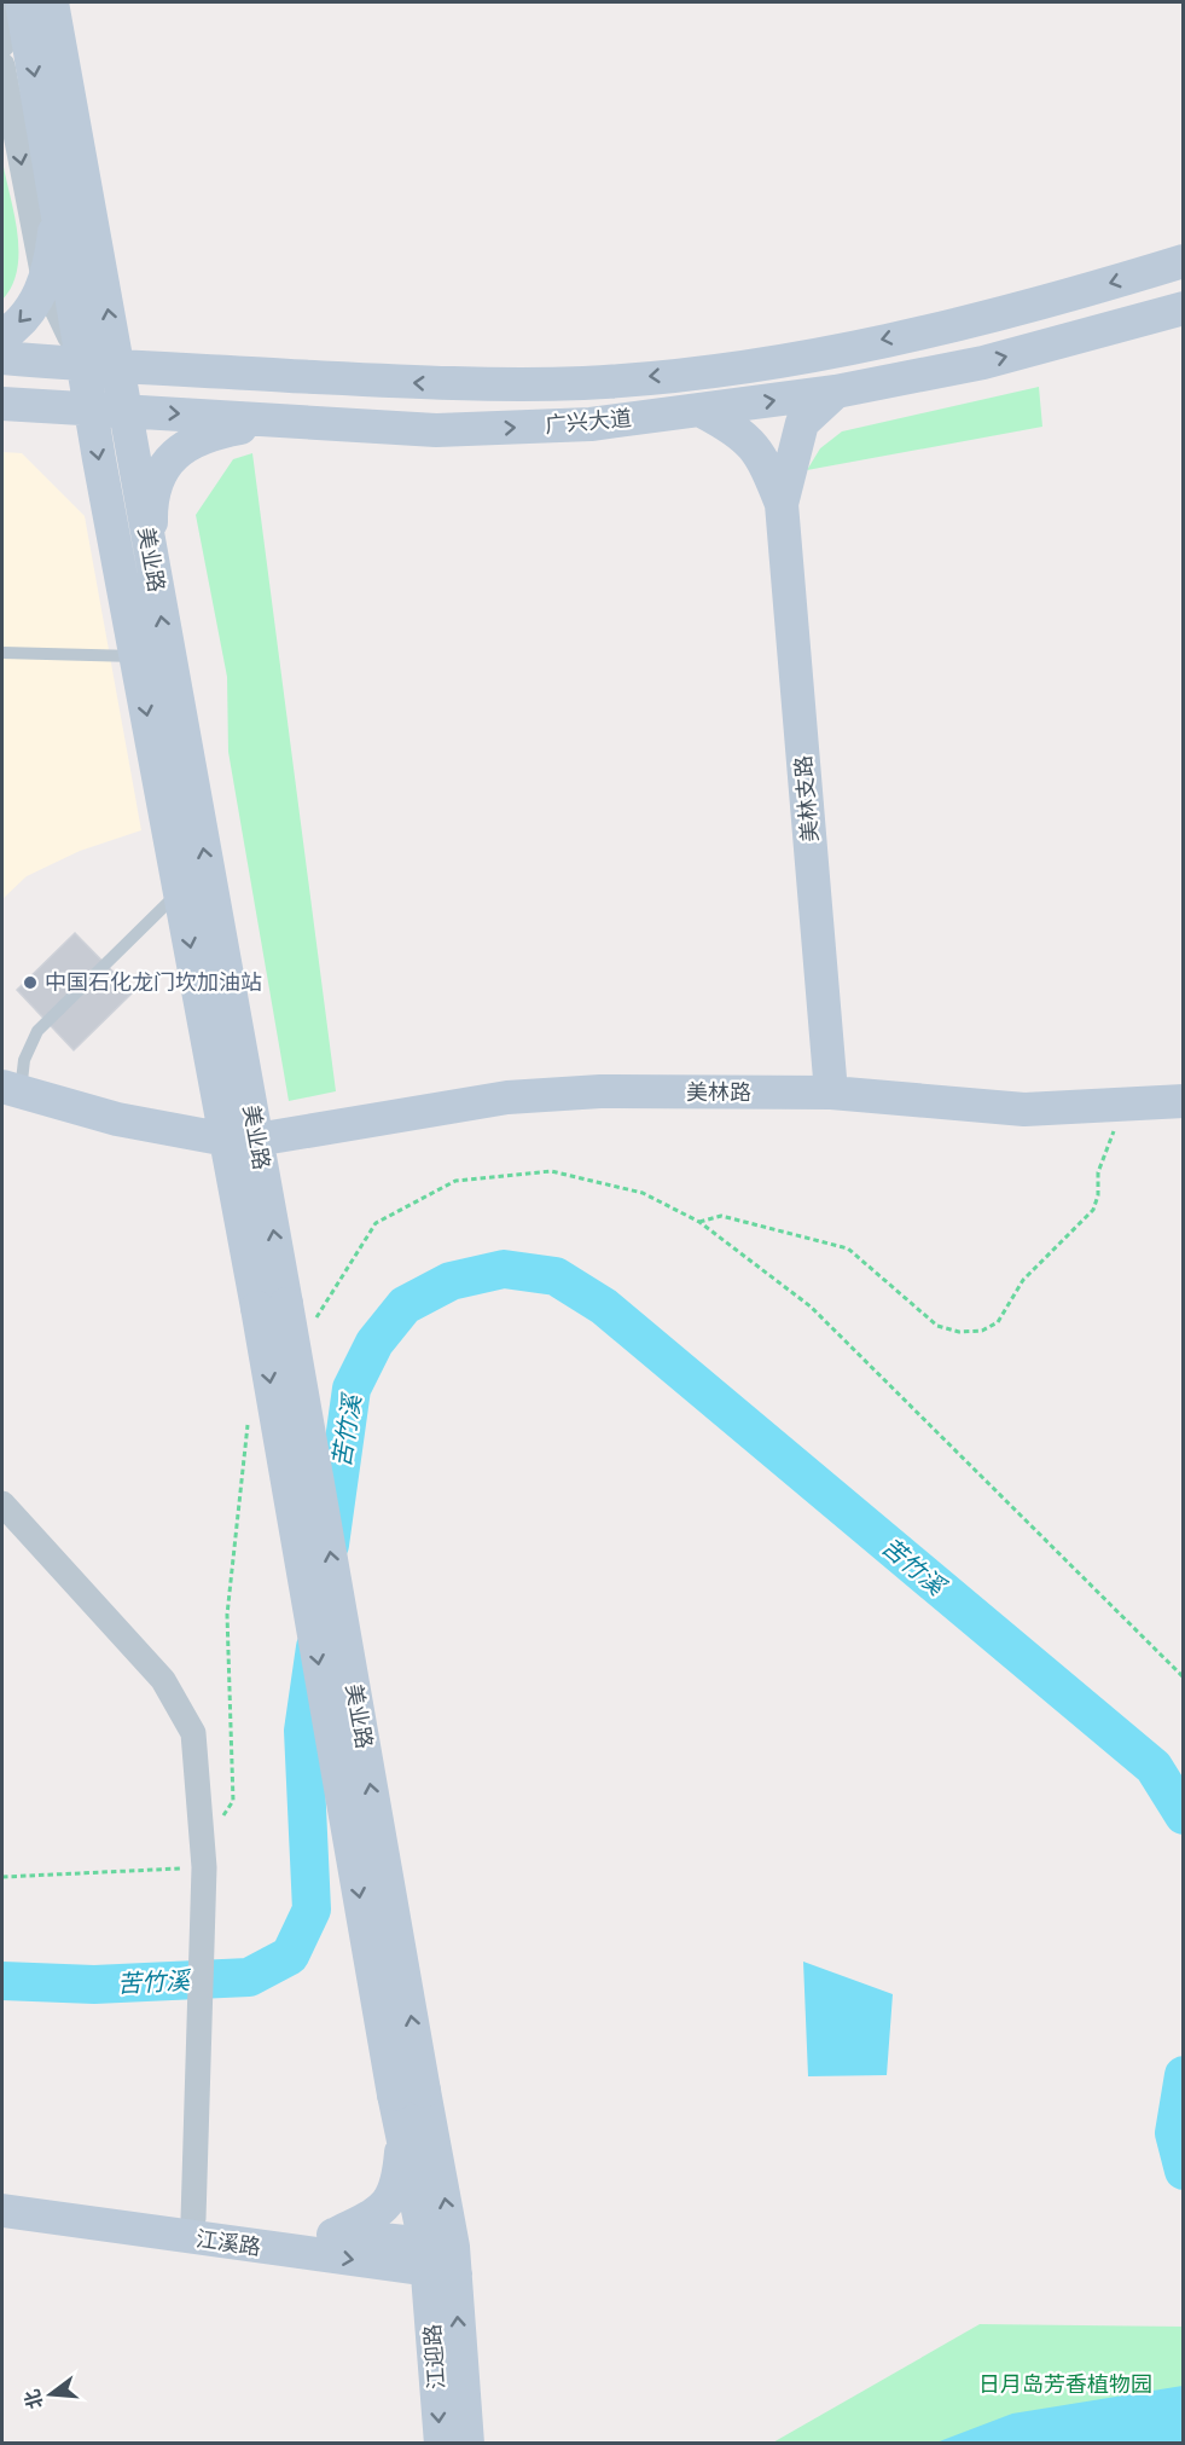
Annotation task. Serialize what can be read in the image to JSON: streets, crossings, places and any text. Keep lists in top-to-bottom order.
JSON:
{
  "streets": {
    "main road": [
      "广兴大道",
      "美业路",
      "美林支路",
      "美林路",
      "江溪路",
      "江迎路"
    ]
  },
  "crossings": [
    ["广兴大道", "美业路"],
    ["美业路", "美林路"],
    ["美业路", "江溪路"],
    ["美业路", "江迎路"],
    ["美林支路", "美林路"],
    ["江溪路", "江迎路"]
  ],
  "water": ["苦竹溪"],
  "parks": ["日月岛芳香植物园"],
  "places": ["中国石化龙门坎加油站"],
  "north": "left"
}
